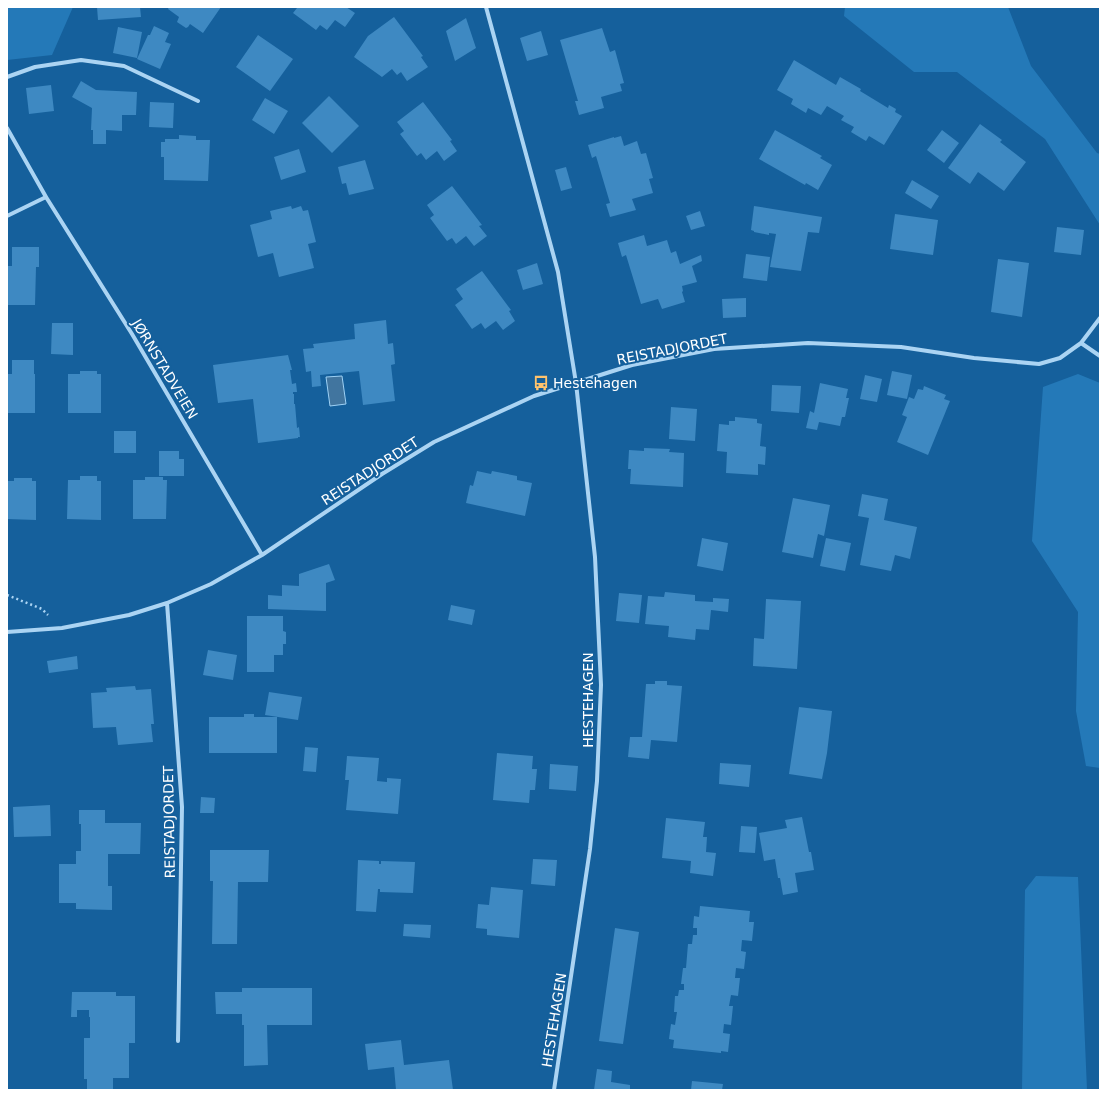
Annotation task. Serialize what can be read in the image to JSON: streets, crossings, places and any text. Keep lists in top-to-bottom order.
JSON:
{
  "streets": {
    "street": ["REISTADJORDET", "JØRNSTADVEIEN", "HESTEHAGEN"]
  },
  "crossings": [
    ["REISTADJORDET", "JØRNSTADVEIEN"],
    ["REISTADJORDET", "HESTEHAGEN"]
  ],
  "places": {
    "bus stop": ["Hestehagen"]
  }
}
